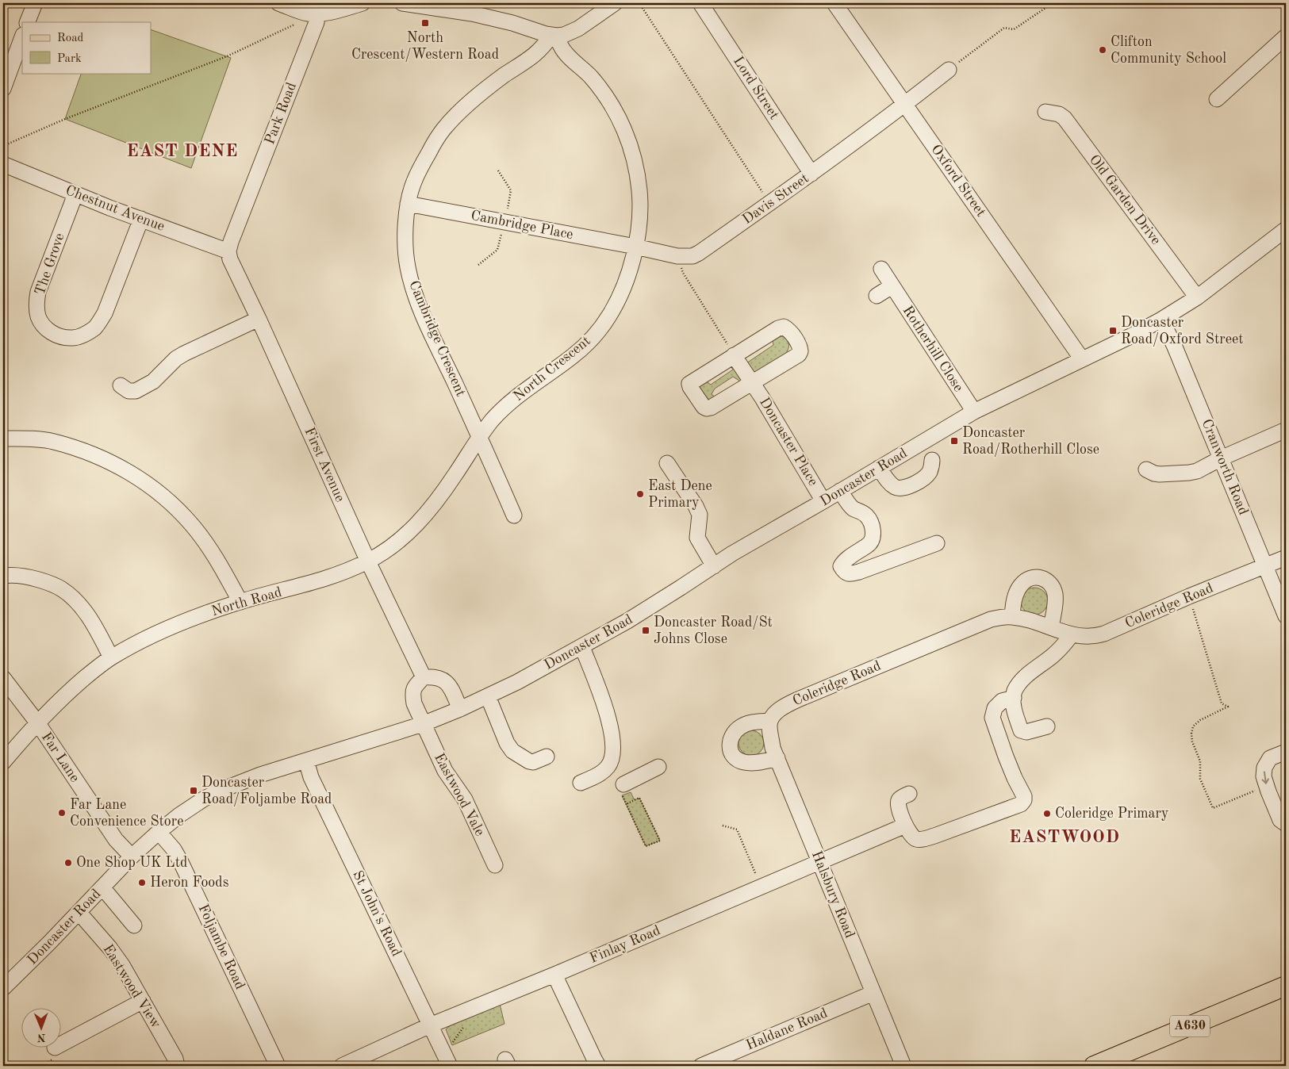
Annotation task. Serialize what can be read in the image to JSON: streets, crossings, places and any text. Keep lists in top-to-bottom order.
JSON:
{
  "streets": {
    "main road": ["A630"],
    "street": [
      "Lord Street",
      "Park Road",
      "Oxford Street",
      "Davis Street",
      "Old Garden Drive",
      "Chestnut Avenue",
      "Cambridge Place",
      "The Grove",
      "Cambridge Crescent",
      "Rotherhill Close",
      "North Crescent",
      "Doncaster Place",
      "First Avenue",
      "Cranworth Road",
      "Doncaster Road",
      "North Road",
      "Coleridge Road",
      "Far Lane",
      "Eastwood Vale",
      "Halsbury Road",
      "St John's Road",
      "Finlay Road",
      "Foljambe Road",
      "Eastwood View",
      "Haldane Road"
    ]
  },
  "crossings": [
    ["Lord Street", "Davis Street"],
    ["Park Road", "Chestnut Avenue"],
    ["Park Road", "First Avenue"],
    ["Oxford Street", "Davis Street"],
    ["Oxford Street", "Doncaster Road"],
    ["Davis Street", "Cambridge Place"],
    ["Davis Street", "North Crescent"],
    ["Old Garden Drive", "Doncaster Road"],
    ["Chestnut Avenue", "The Grove"],
    ["Chestnut Avenue", "First Avenue"],
    ["Cambridge Place", "Cambridge Crescent"],
    ["Cambridge Place", "North Crescent"],
    ["Cambridge Crescent", "North Crescent"],
    ["Cambridge Crescent", "North Road"],
    ["Rotherhill Close", "Doncaster Road"],
    ["North Crescent", "North Road"],
    ["Doncaster Place", "Doncaster Road"],
    ["First Avenue", "Doncaster Road"],
    ["First Avenue", "North Road"],
    ["First Avenue", "Eastwood Vale"],
    ["Cranworth Road", "Doncaster Road"],
    ["Cranworth Road", "Coleridge Road"],
    ["Doncaster Road", "Far Lane"],
    ["Doncaster Road", "Eastwood Vale"],
    ["Doncaster Road", "St John's Road"],
    ["Doncaster Road", "Foljambe Road"],
    ["Doncaster Road", "Eastwood View"],
    ["North Road", "Far Lane"],
    ["Coleridge Road", "Halsbury Road"],
    ["Halsbury Road", "Finlay Road"],
    ["Halsbury Road", "Haldane Road"],
    ["St John's Road", "Finlay Road"]
  ],
  "districts": ["EAST DENE", "EASTWOOD"],
  "places": {
    "transit": [
      "North Crescent/Western Road",
      "Doncaster Road/Oxford Street",
      "Doncaster Road/Rotherhill Close",
      "Doncaster Road/St Johns Close",
      "Doncaster Road/Foljambe Road"
    ],
    "other": [
      "Clifton Community School",
      "East Dene Primary",
      "Far Lane Convenience Store",
      "Coleridge Primary",
      "One Shop UK Ltd",
      "Heron Foods"
    ]
  },
  "legend": ["Road", "Park"],
  "north": "bottom"
}
